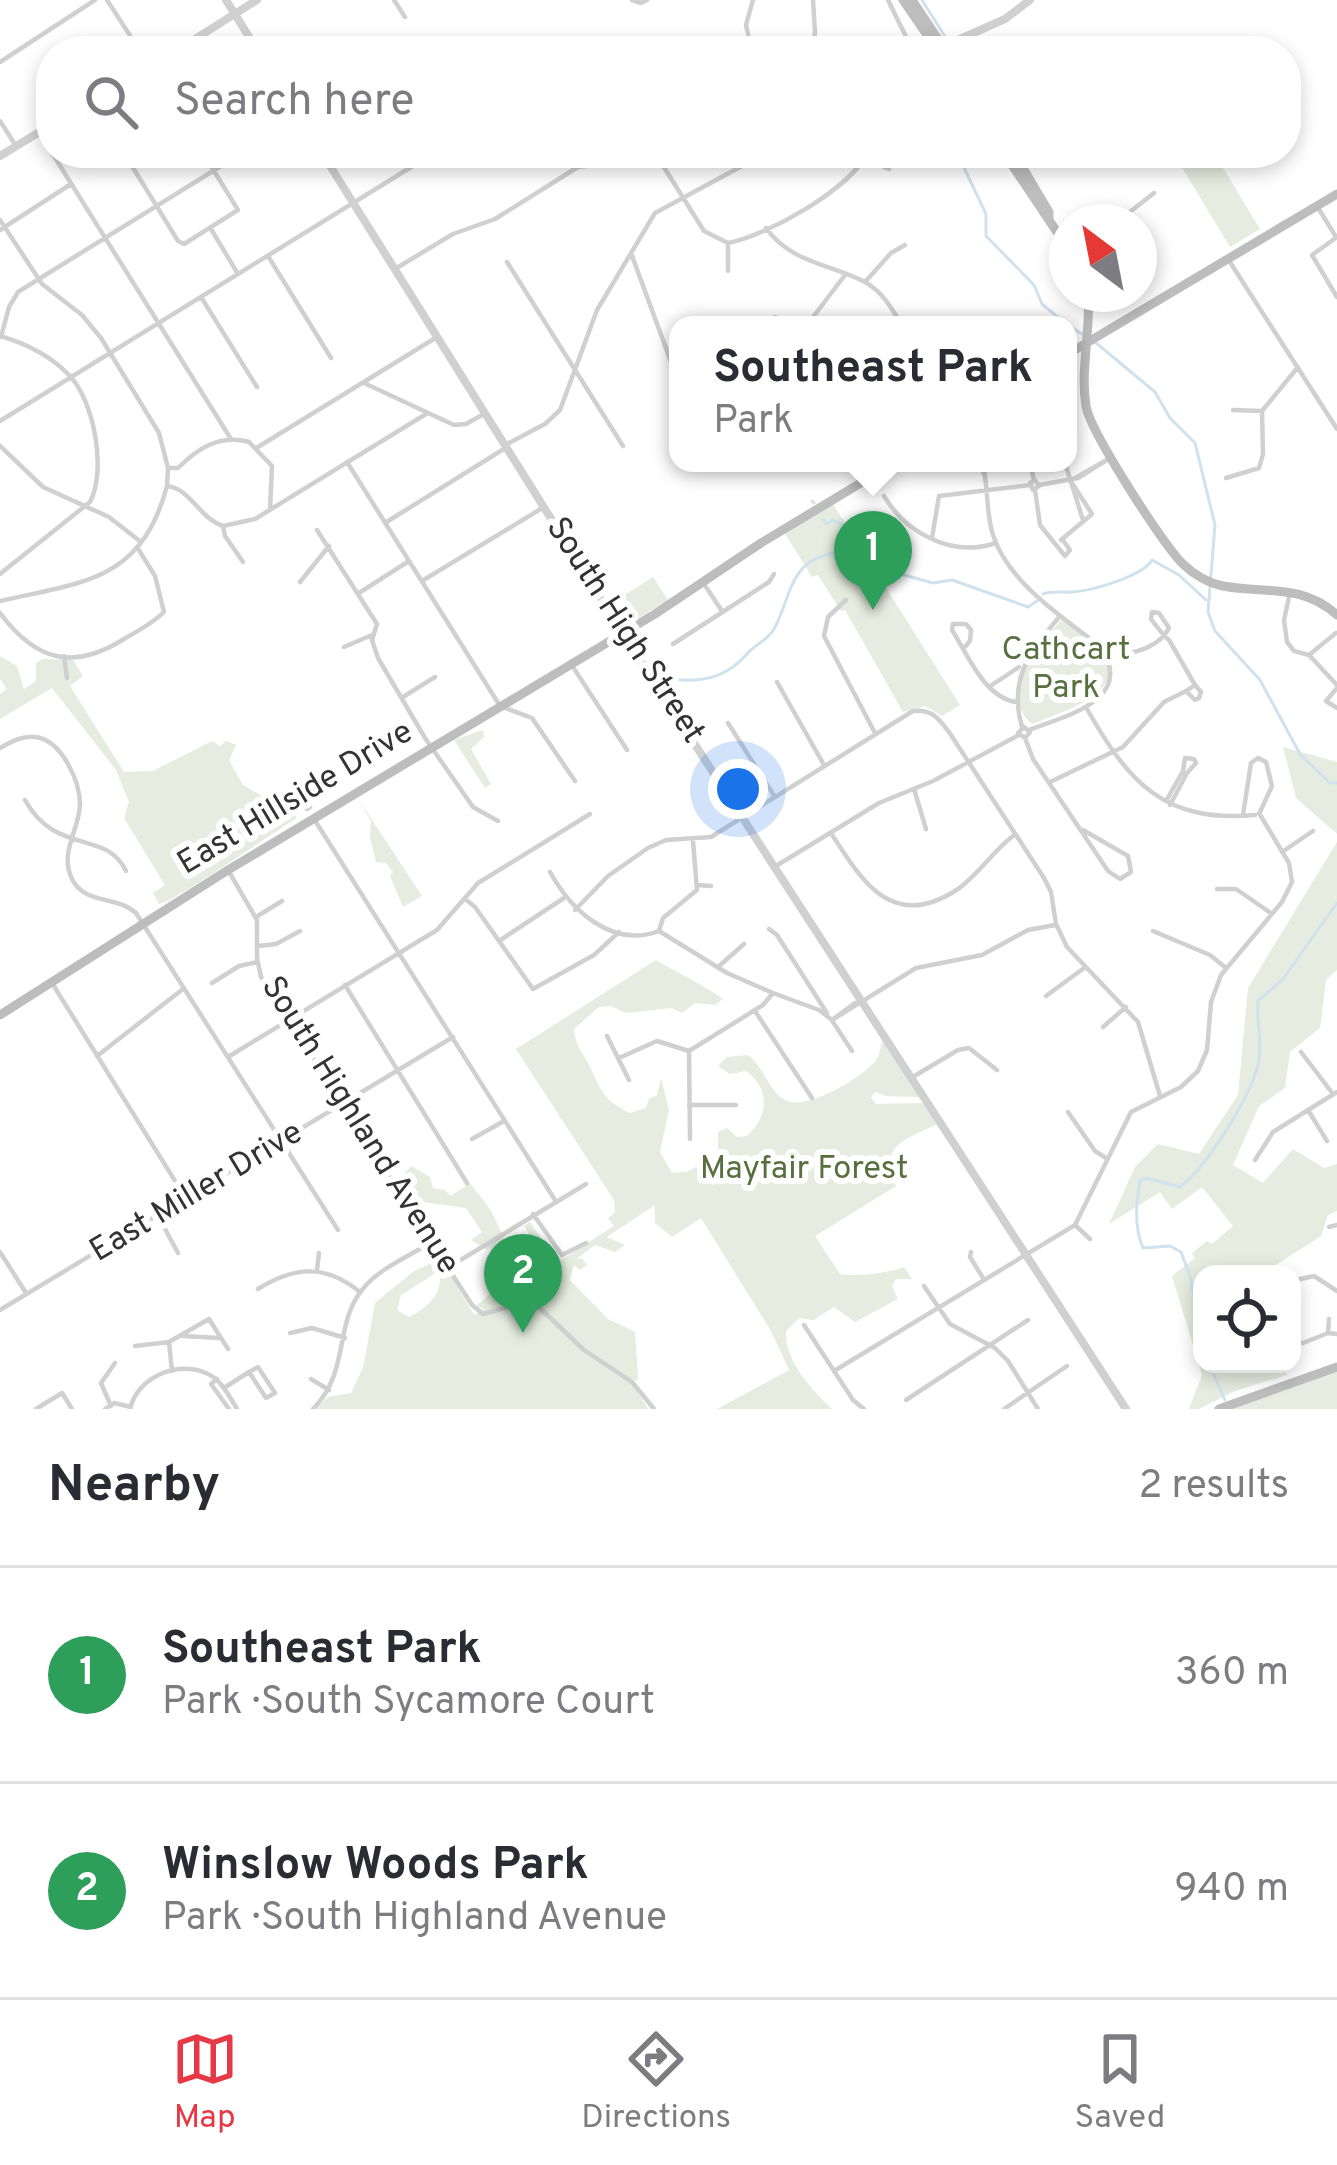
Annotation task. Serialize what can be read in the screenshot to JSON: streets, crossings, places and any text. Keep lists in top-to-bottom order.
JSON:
{
  "streets": {
    "main road": ["East Hillside Drive"],
    "street": ["South High Street", "South Highland Avenue", "East Miller Drive"]
  },
  "crossings": [
    ["South High Street", "East Hillside Drive"],
    ["East Hillside Drive", "South Highland Avenue"],
    ["South Highland Avenue", "East Miller Drive"]
  ],
  "parks": ["Cathcart Park", "Mayfair Forest"],
  "north": "top left",
  "page": {
    "search": "Search here",
    "popup": ["Southeast Park", "Park"],
    "pins": ["1", "2"],
    "heading": ["Nearby", "2 results"],
    "list": [
      {
        "mark": "1",
        "name": "Southeast Park",
        "note": "Park · South Sycamore Court",
        "value": "360 m"
      },
      {
        "mark": "2",
        "name": "Winslow Woods Park",
        "note": "Park · South Highland Avenue",
        "value": "940 m"
      }
    ],
    "nav": ["Map", "Directions", "Saved"]
  }
}
